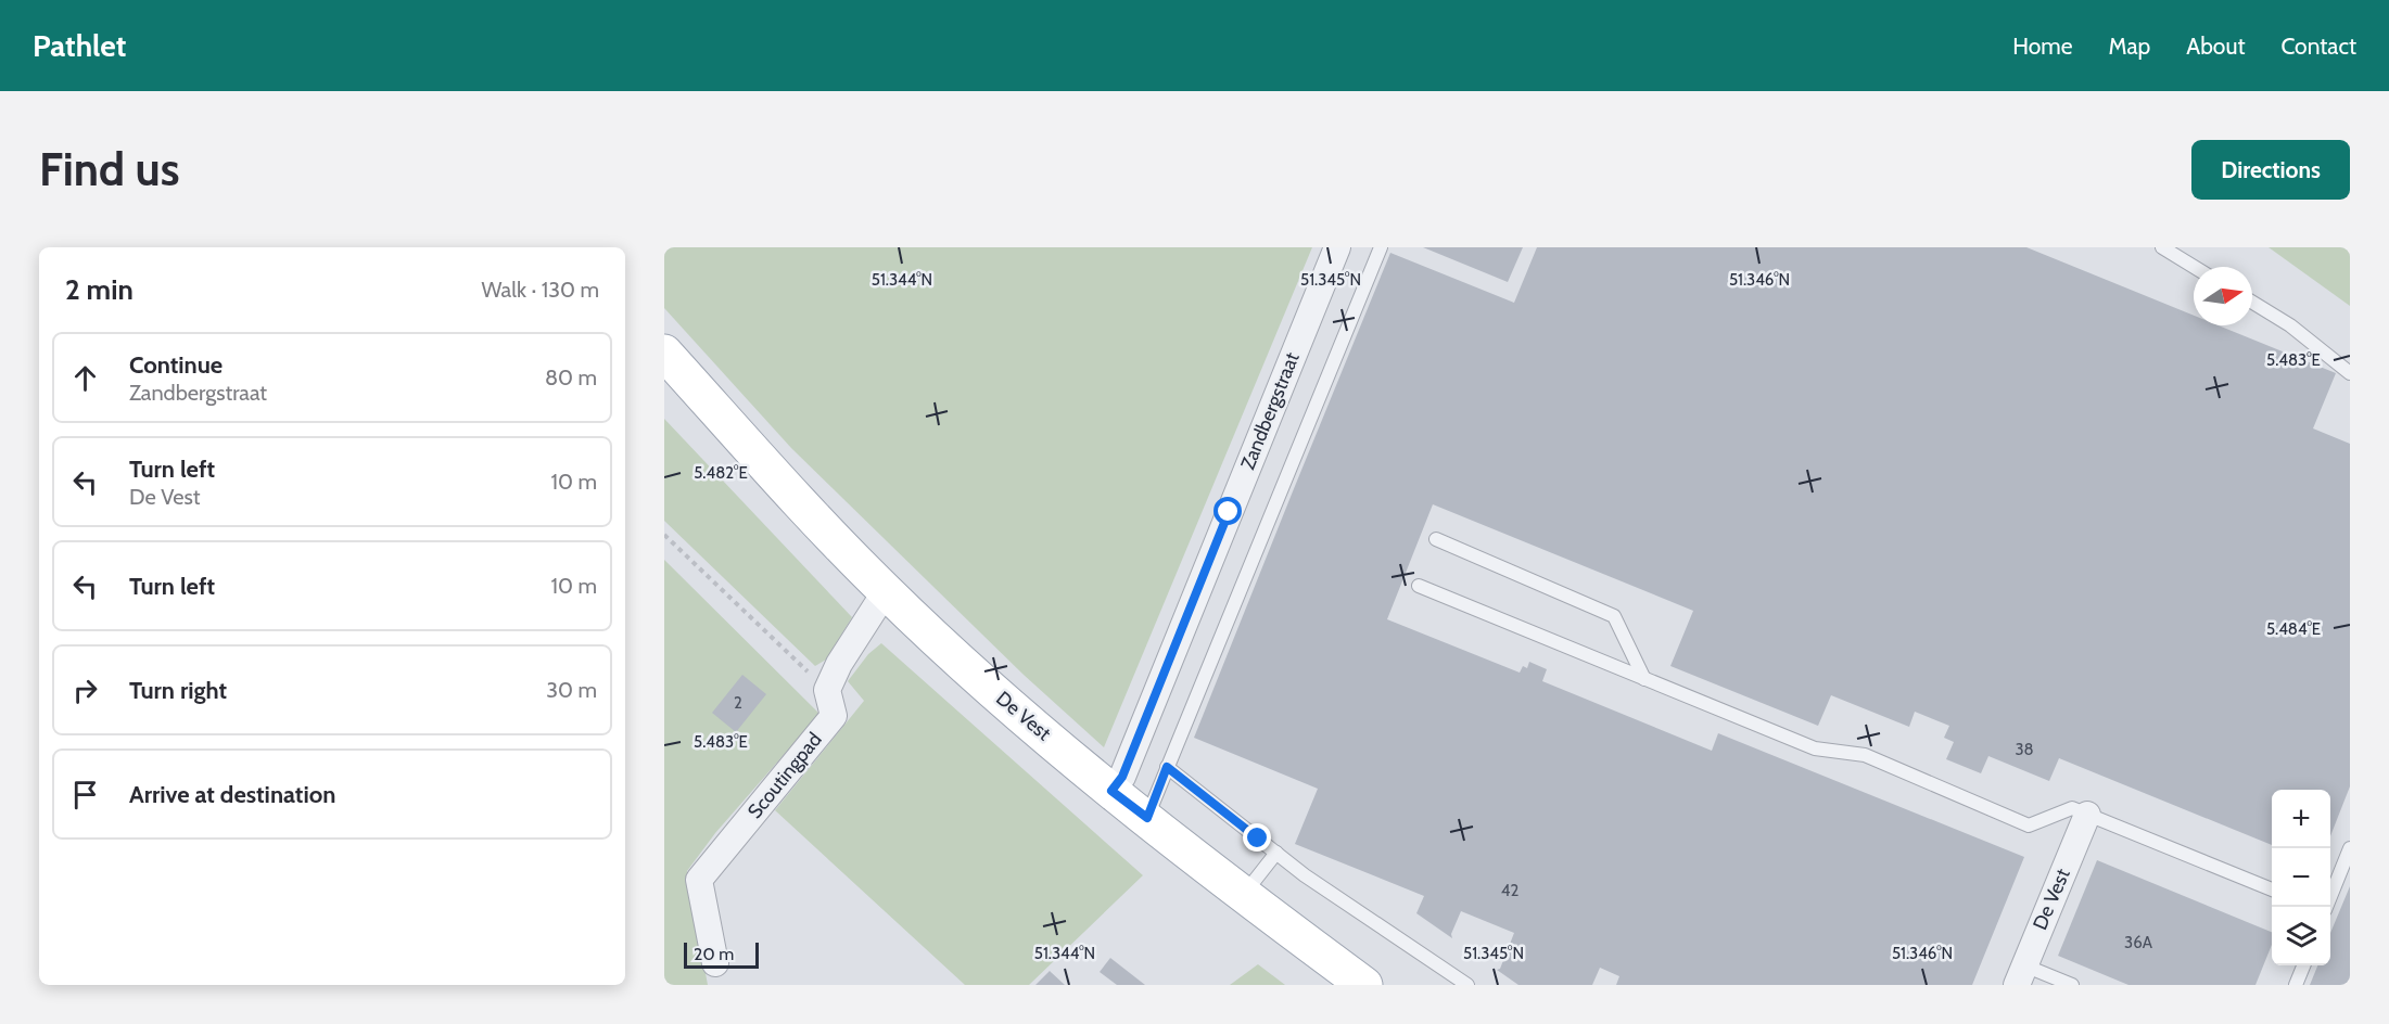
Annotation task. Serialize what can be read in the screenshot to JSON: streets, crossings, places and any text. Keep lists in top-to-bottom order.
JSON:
{
  "streets": {
    "main road": ["De Vest"],
    "street": ["Zandbergstraat", "Scoutingpad"]
  },
  "crossings": [
    ["Zandbergstraat", "De Vest"]
  ],
  "house_numbers": [
    "2",
    "38",
    "42",
    "36A"
  ],
  "scale_bar": "20 m",
  "north": "right",
  "page": {
    "header": "Pathlet",
    "nav": [
      "Home",
      "Map",
      "About",
      "Contact"
    ],
    "buttons": "Directions",
    "title": "Find us",
    "heading": ["2 min", "Walk · 130 m"],
    "list": [
      ["Continue", "Zandbergstraat", "80 m"],
      ["Turn left", "De Vest", "10 m"],
      ["Turn left", "10 m"],
      ["Turn right", "30 m"],
      "Arrive at destination"
    ],
    "map_buttons": ["+", "−"],
    "scale": "20 m"
  },
  "coordinates": [
    "51.345°N",
    "51.344°N",
    "51.346°N",
    "5.483°E",
    "5.482°E",
    "5.484°E"
  ]
}
